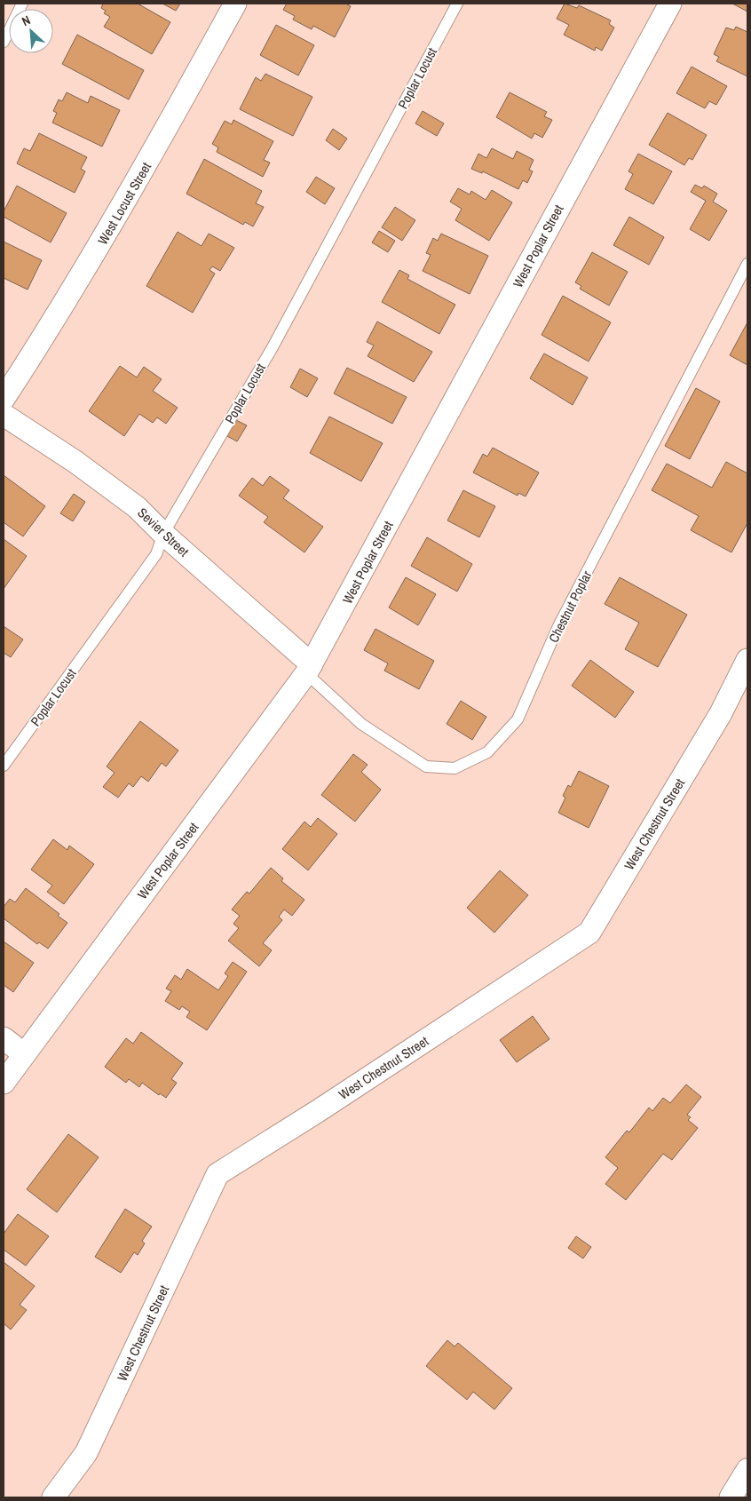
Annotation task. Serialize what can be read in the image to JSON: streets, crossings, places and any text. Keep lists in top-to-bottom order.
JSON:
{
  "streets": {
    "street": [
      "West Locust Street",
      "West Poplar Street",
      "Sevier Street",
      "West Chestnut Street"
    ],
    "lane": ["Poplar Locust", "Chestnut Poplar"]
  },
  "crossings": [
    ["Poplar Locust", "Sevier Street"],
    ["West Poplar Street", "Sevier Street"],
    ["West Poplar Street", "Chestnut Poplar"],
    ["Sevier Street", "Chestnut Poplar"]
  ],
  "north": "top left"
}
